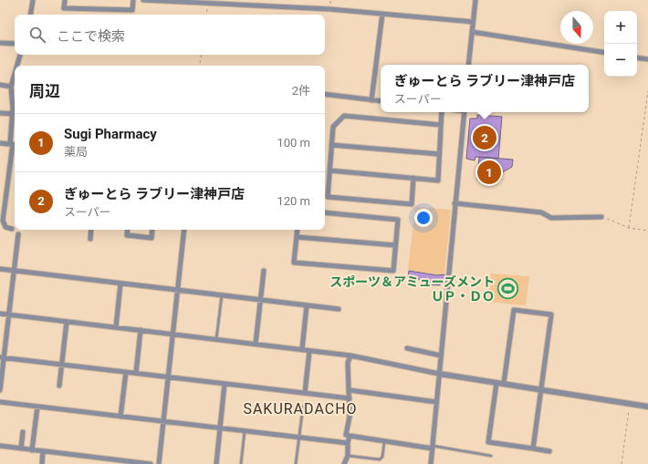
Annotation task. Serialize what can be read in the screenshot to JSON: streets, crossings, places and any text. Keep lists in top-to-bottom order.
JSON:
{
  "districts": ["SAKURADACHO"],
  "places": {
    "sports": ["スポーツ＆アミューズメント ＵＰ・ＤＯ"]
  },
  "north": "bottom",
  "page": {
    "map_buttons": ["+", "−"],
    "search": "ここで検索",
    "popup": ["ぎゅーとら ラブリー津神戸店", "スーパー"],
    "heading": ["周辺", "2件"],
    "list": [
      {
        "mark": "1",
        "name": "Sugi Pharmacy",
        "note": "薬局",
        "value": "100 m"
      },
      {
        "mark": "2",
        "name": "ぎゅーとら ラブリー津神戸店",
        "note": "スーパー",
        "value": "120 m"
      }
    ],
    "pins": ["2", "1"]
  }
}
